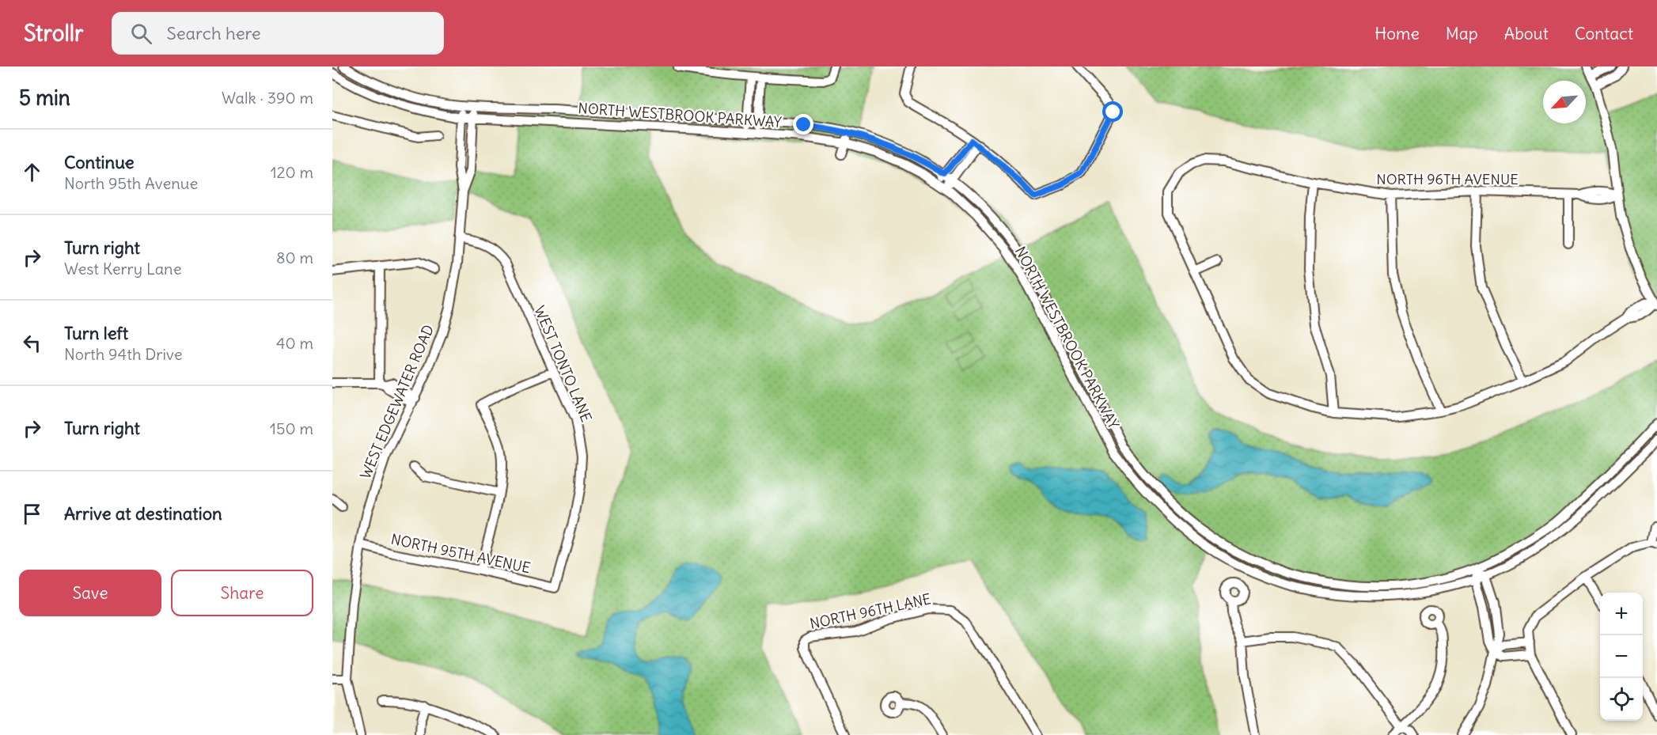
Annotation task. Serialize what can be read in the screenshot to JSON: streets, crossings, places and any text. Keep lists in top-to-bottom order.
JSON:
{
  "streets": {
    "street": [
      "NORTH WESTBROOK PARKWAY",
      "NORTH 96TH AVENUE",
      "WEST TONTO LANE",
      "WEST EDGEWATER ROAD",
      "NORTH 95TH AVENUE",
      "NORTH 96TH LANE"
    ]
  },
  "crossings": [
    ["NORTH WESTBROOK PARKWAY", "WEST EDGEWATER ROAD"],
    ["WEST TONTO LANE", "WEST EDGEWATER ROAD"],
    ["WEST TONTO LANE", "NORTH 95TH AVENUE"],
    ["WEST EDGEWATER ROAD", "NORTH 95TH AVENUE"]
  ],
  "north": "bottom left",
  "page": {
    "header": "Strollr",
    "search": "Search here",
    "nav": [
      "Home",
      "Map",
      "About",
      "Contact"
    ],
    "heading": ["5 min", "Walk · 390 m"],
    "list": [
      ["Continue", "North 95th Avenue", "120 m"],
      ["Turn right", "West Kerry Lane", "80 m"],
      ["Turn left", "North 94th Drive", "40 m"],
      ["Turn right", "150 m"],
      "Arrive at destination"
    ],
    "buttons": ["Save", "Share"],
    "map_buttons": ["+", "−"]
  }
}
